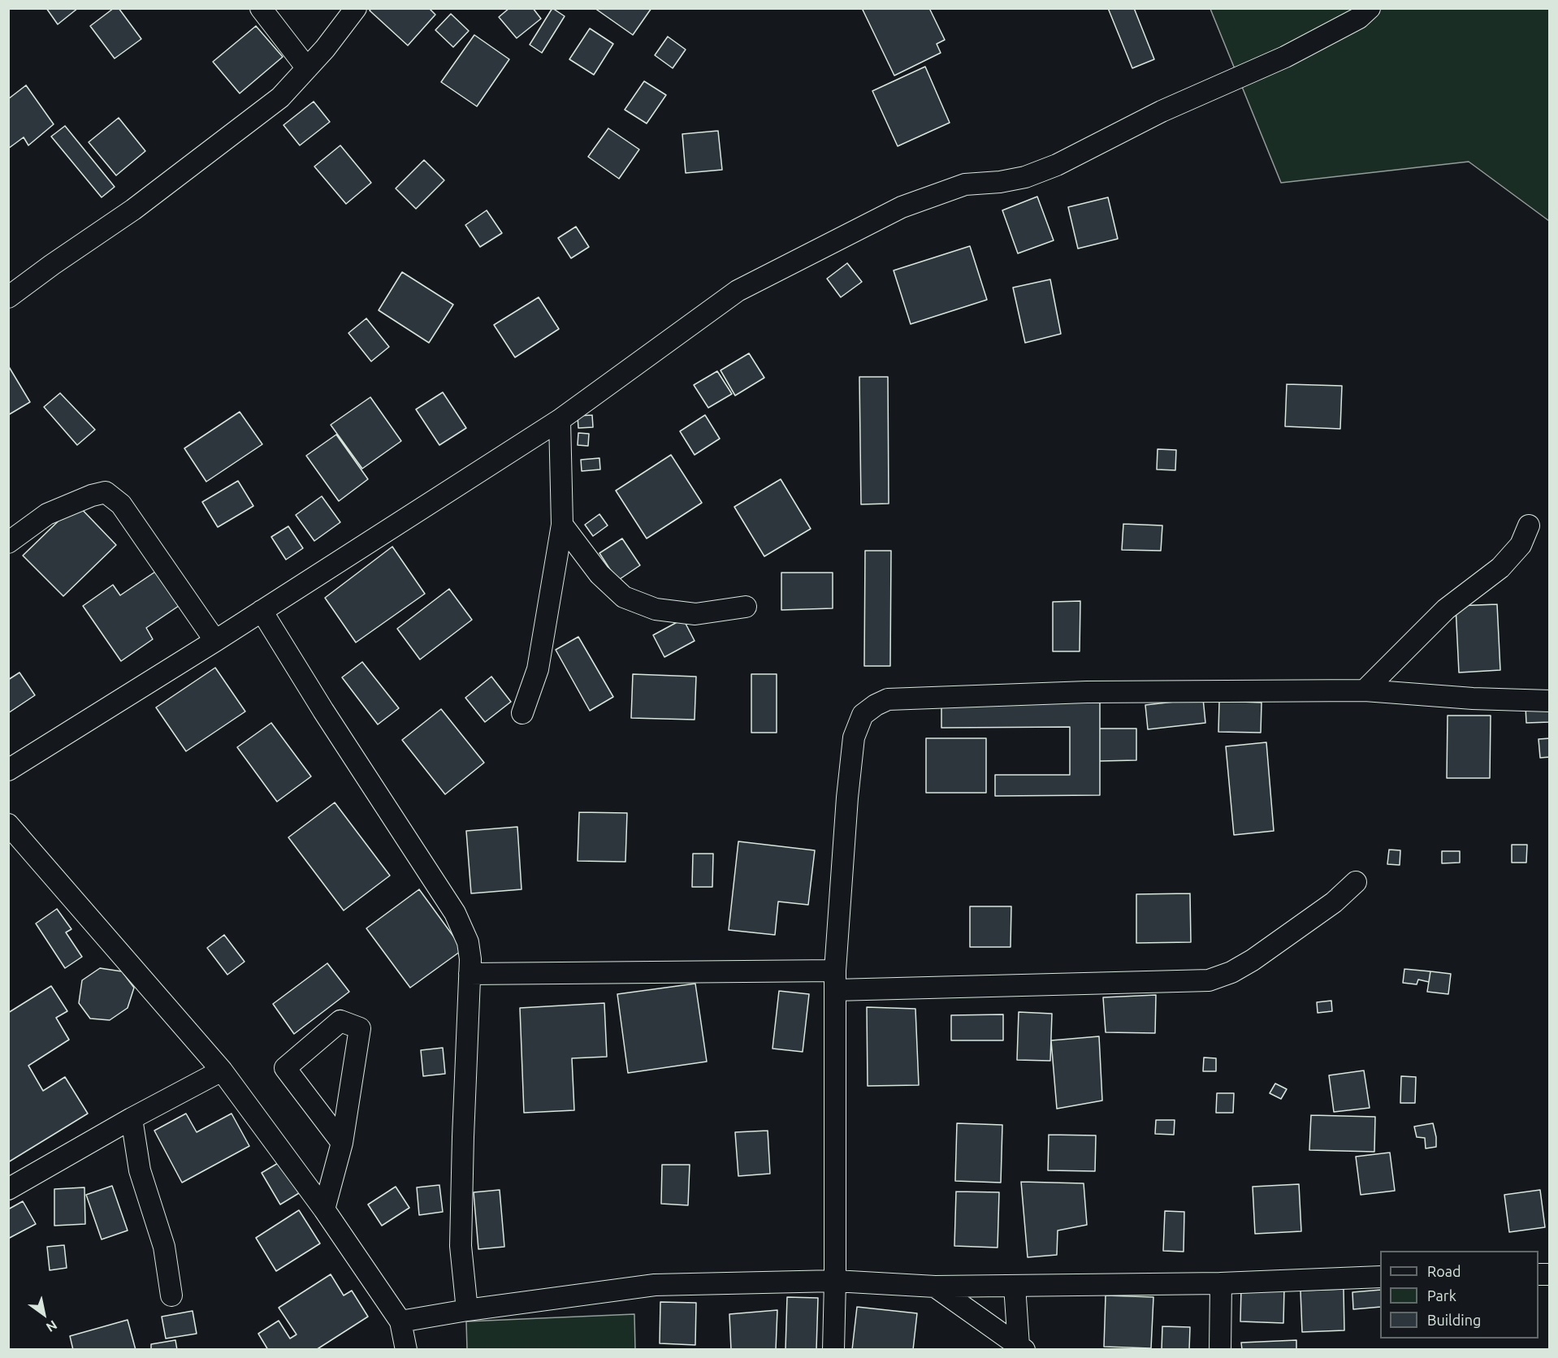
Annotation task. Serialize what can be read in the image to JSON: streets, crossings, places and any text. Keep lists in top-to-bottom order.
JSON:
{
  "legend": ["Road", "Park", "Building"],
  "north": "bottom right"
}
